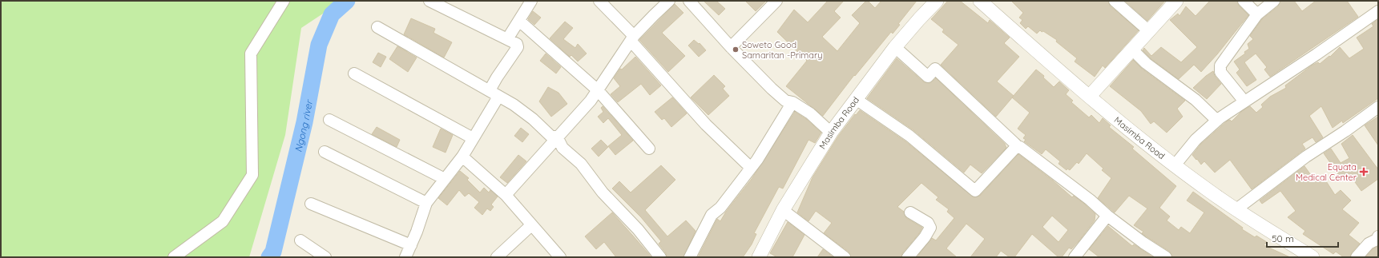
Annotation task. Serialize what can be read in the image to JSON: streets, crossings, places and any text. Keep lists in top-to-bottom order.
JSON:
{
  "streets": {
    "street": ["Masimba Road"]
  },
  "water": ["Ngong river"],
  "places": {
    "other": ["Soweto Good Samaritan -Primary"],
    "health": ["Equata Medical Center"]
  },
  "scale_bar": "50 m"
}
